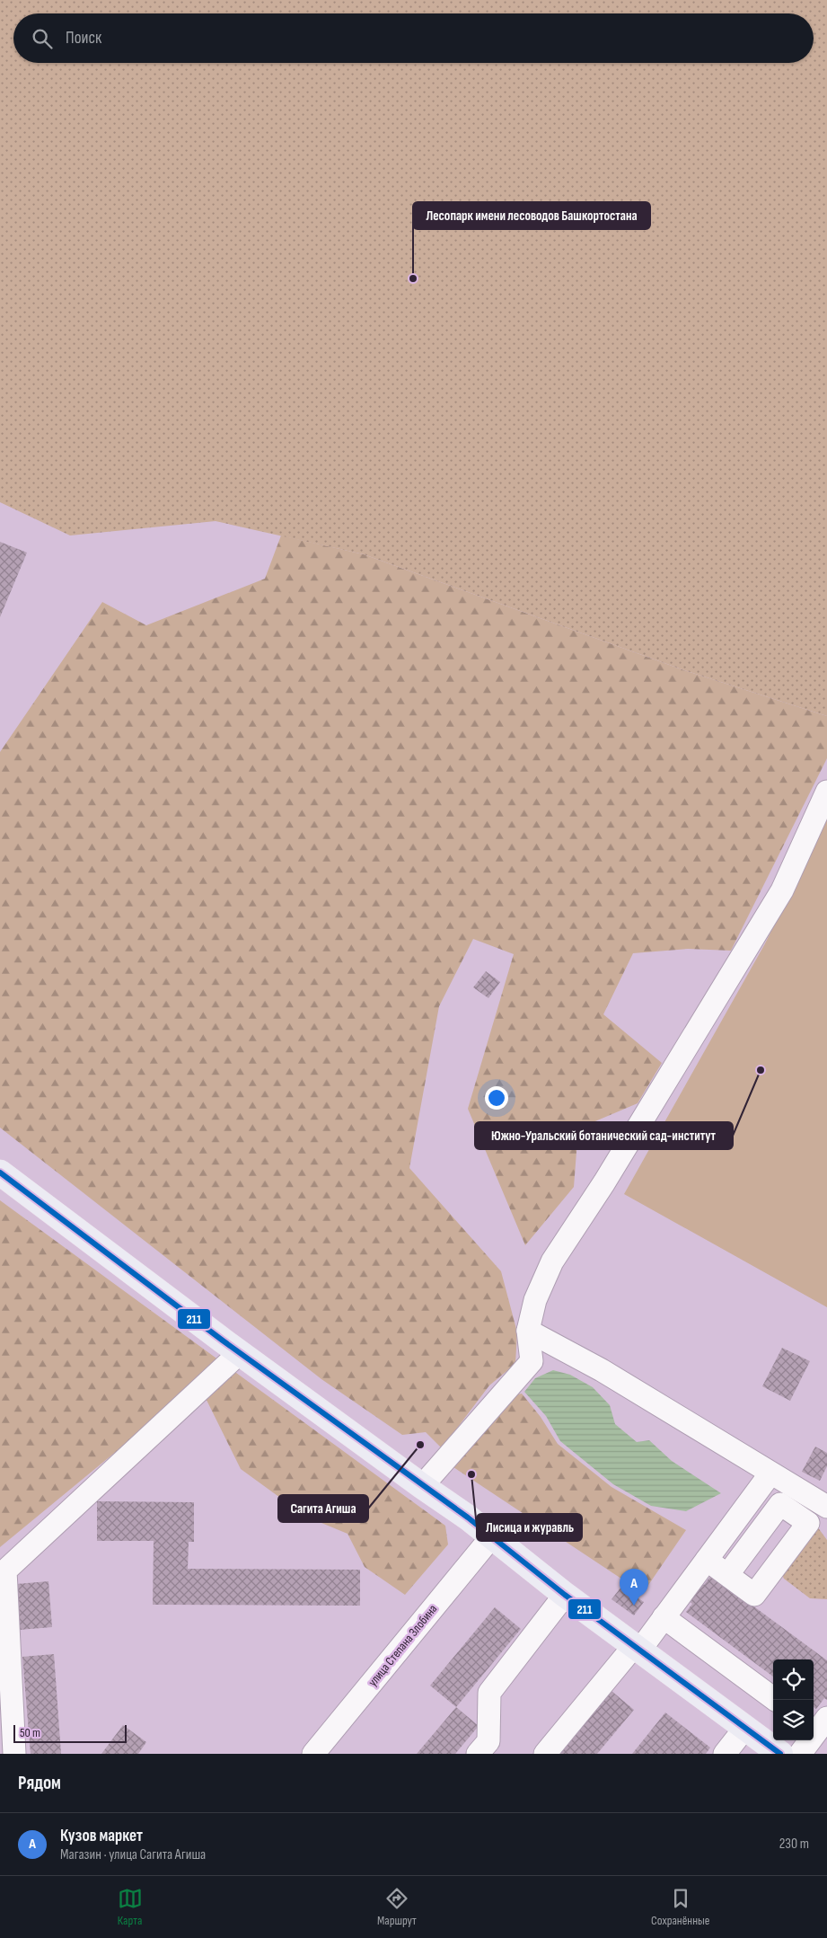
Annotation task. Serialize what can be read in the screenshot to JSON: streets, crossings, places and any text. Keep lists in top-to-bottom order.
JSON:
{
  "streets": {
    "street": ["улица Степана Злобина"]
  },
  "places": [
    "Лесопарк имени лесоводов Башкортостана",
    "Южно-Уральский ботанический сад-институт",
    "Сагита Агиша",
    "Лисица и журавль"
  ],
  "lines": ["transit line 211"],
  "scale_bar": "50 m",
  "page": {
    "search": "Поиск",
    "pins": "A",
    "scale": "50 m",
    "heading": "Рядом",
    "list": [
      {
        "mark": "A",
        "name": "Кузов маркет",
        "note": "Магазин · улица Сагита Агиша",
        "value": "230 m"
      }
    ],
    "nav": ["Карта", "Маршрут", "Сохранённые"]
  }
}
